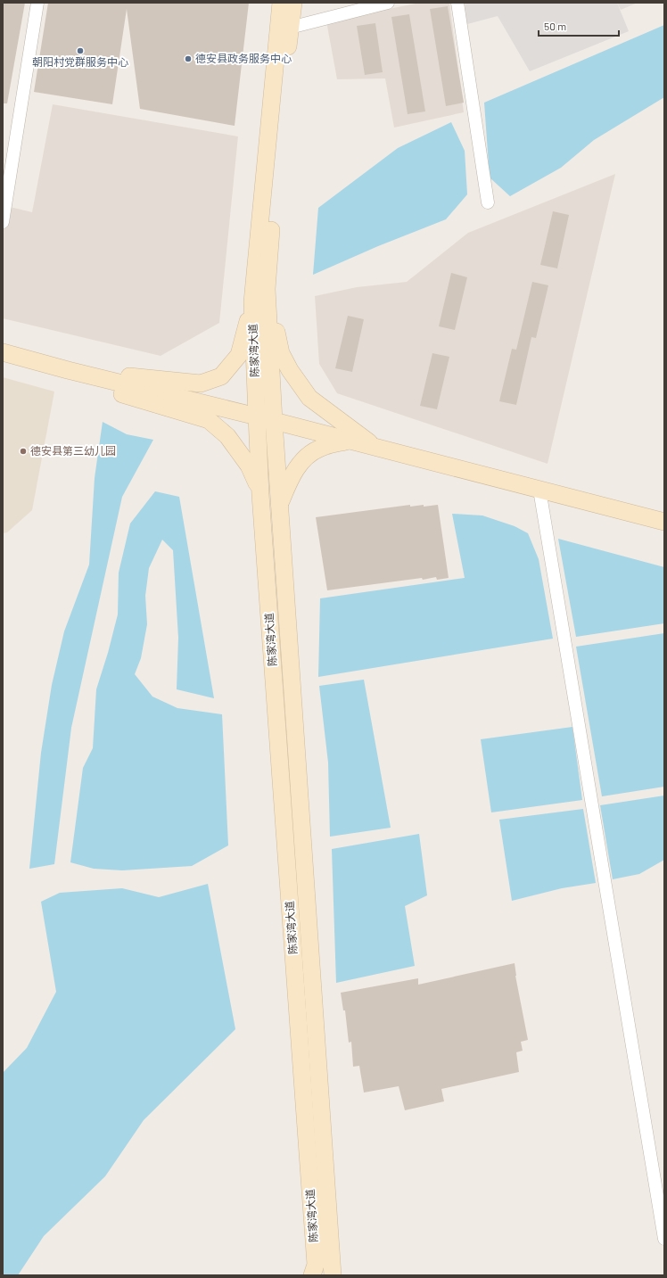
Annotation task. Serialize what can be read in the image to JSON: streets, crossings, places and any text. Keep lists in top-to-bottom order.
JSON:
{
  "streets": {
    "main road": ["陈家湾大道"]
  },
  "places": ["朝阳村党群服务中心", "德安县政务服务中心", "德安县第三幼儿园"],
  "scale_bar": "50 m"
}
